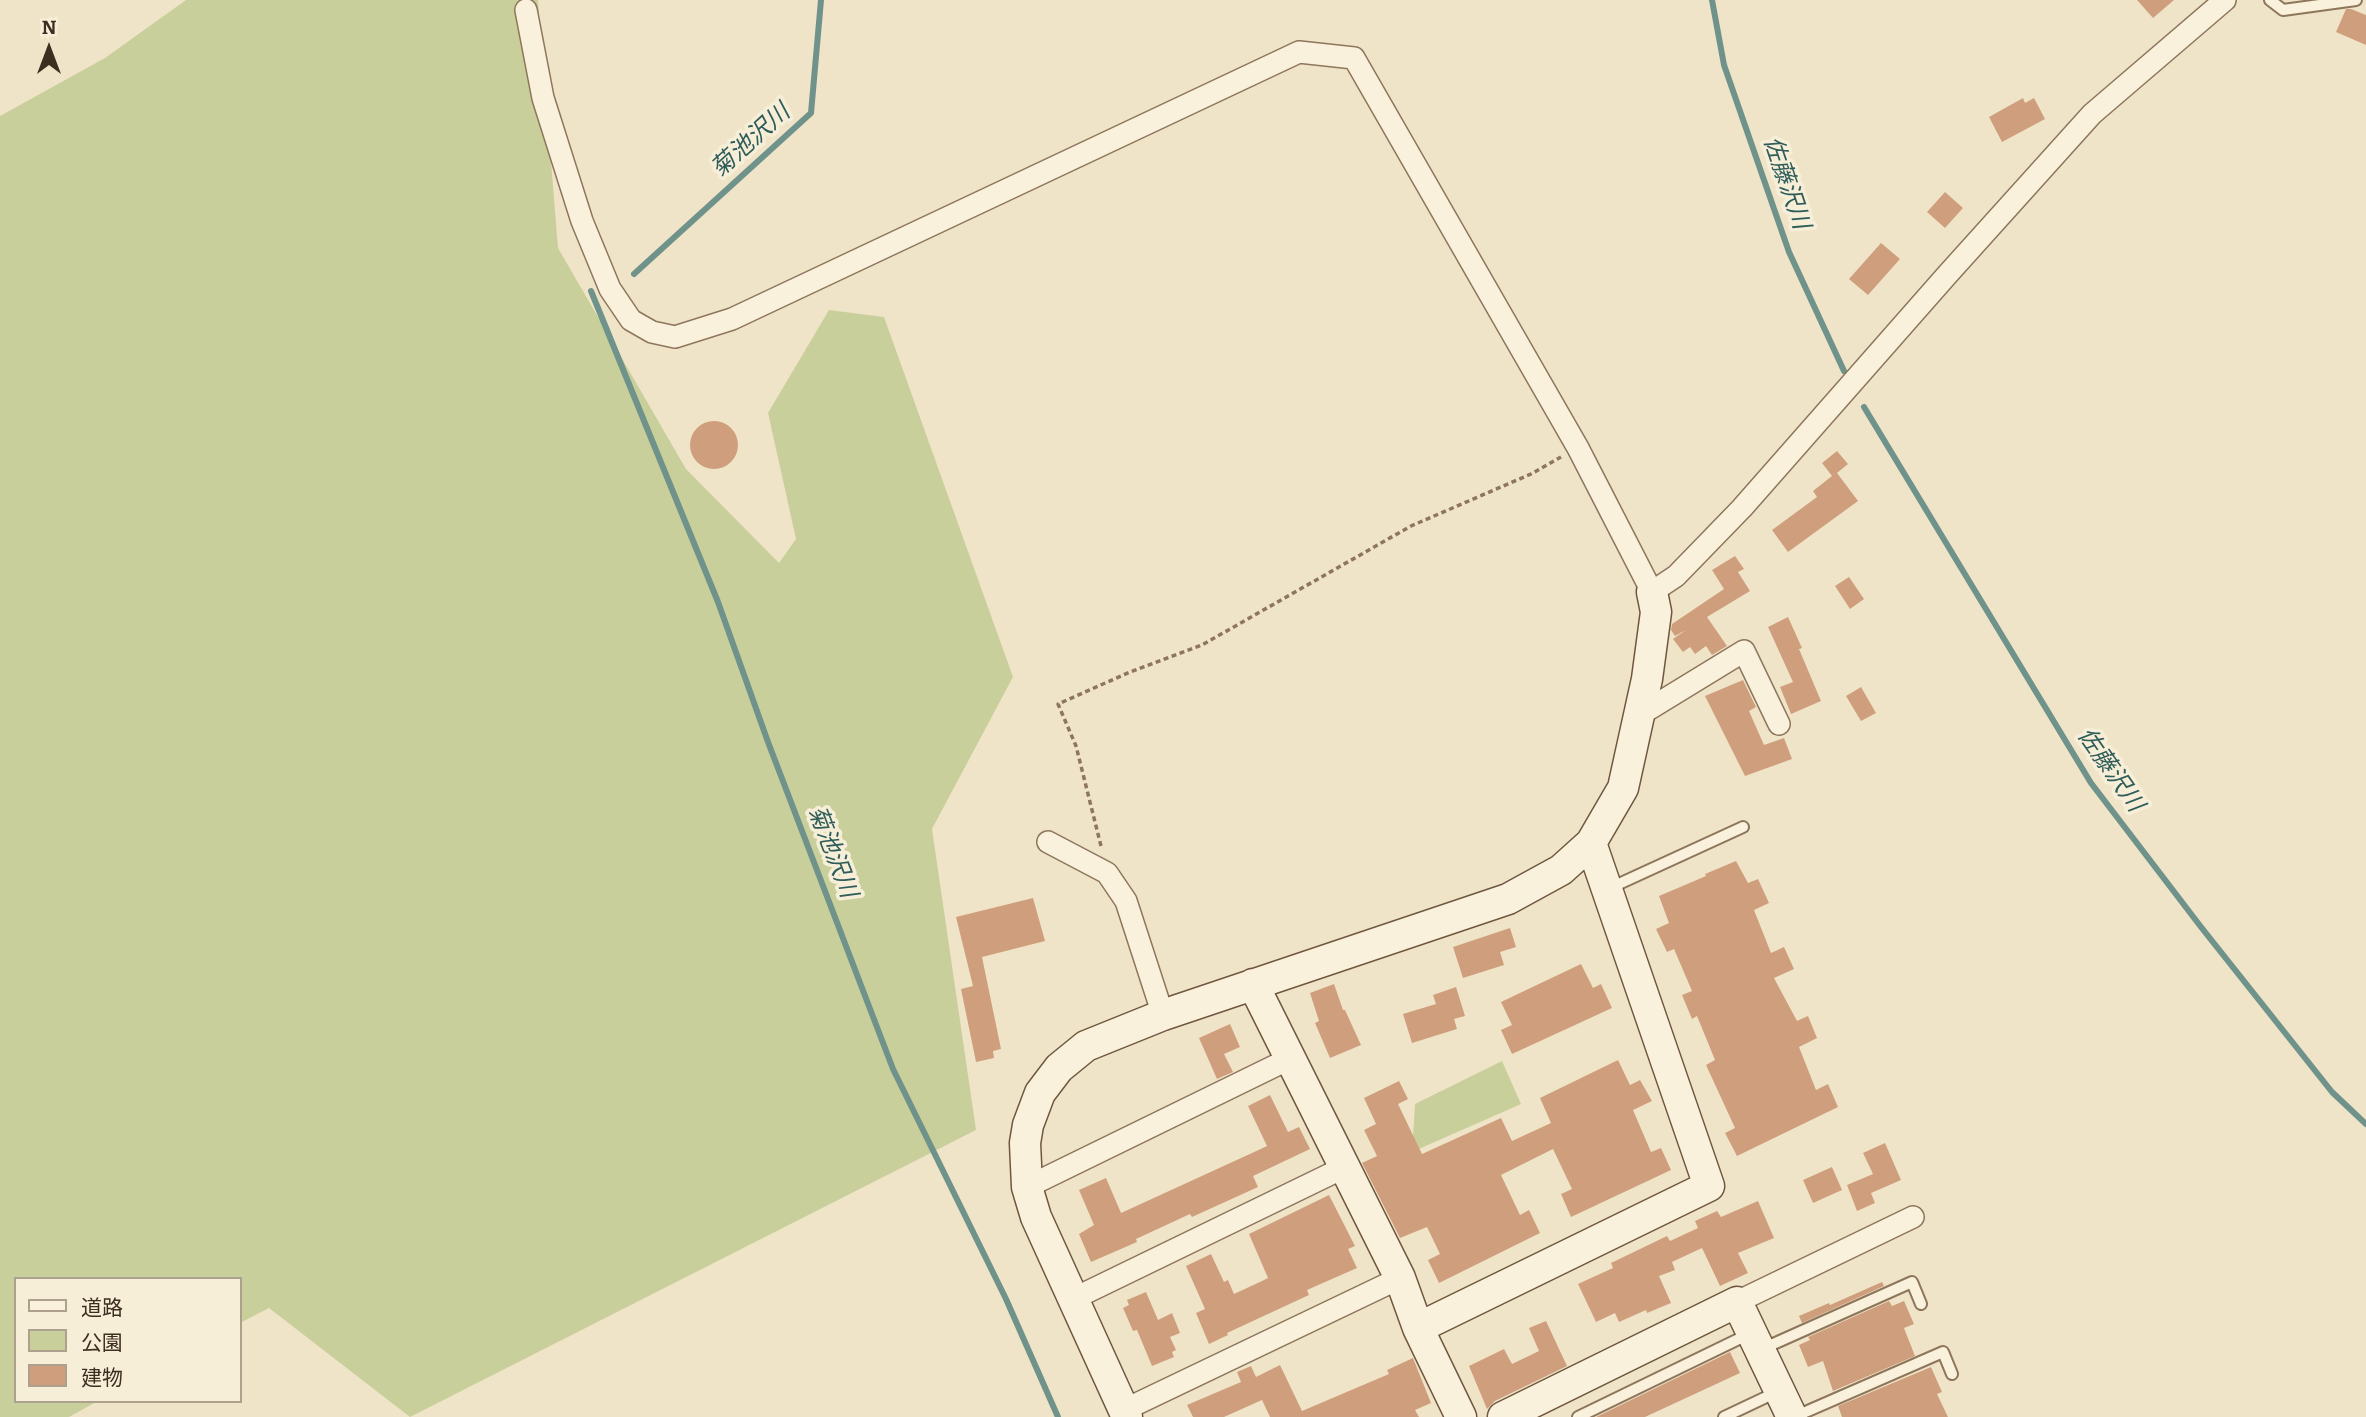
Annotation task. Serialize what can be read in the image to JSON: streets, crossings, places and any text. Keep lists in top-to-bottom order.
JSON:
{
  "water": ["菊池沢川", "佐藤沢川"],
  "legend": ["道路", "公園", "建物"],
  "north": "top"
}
